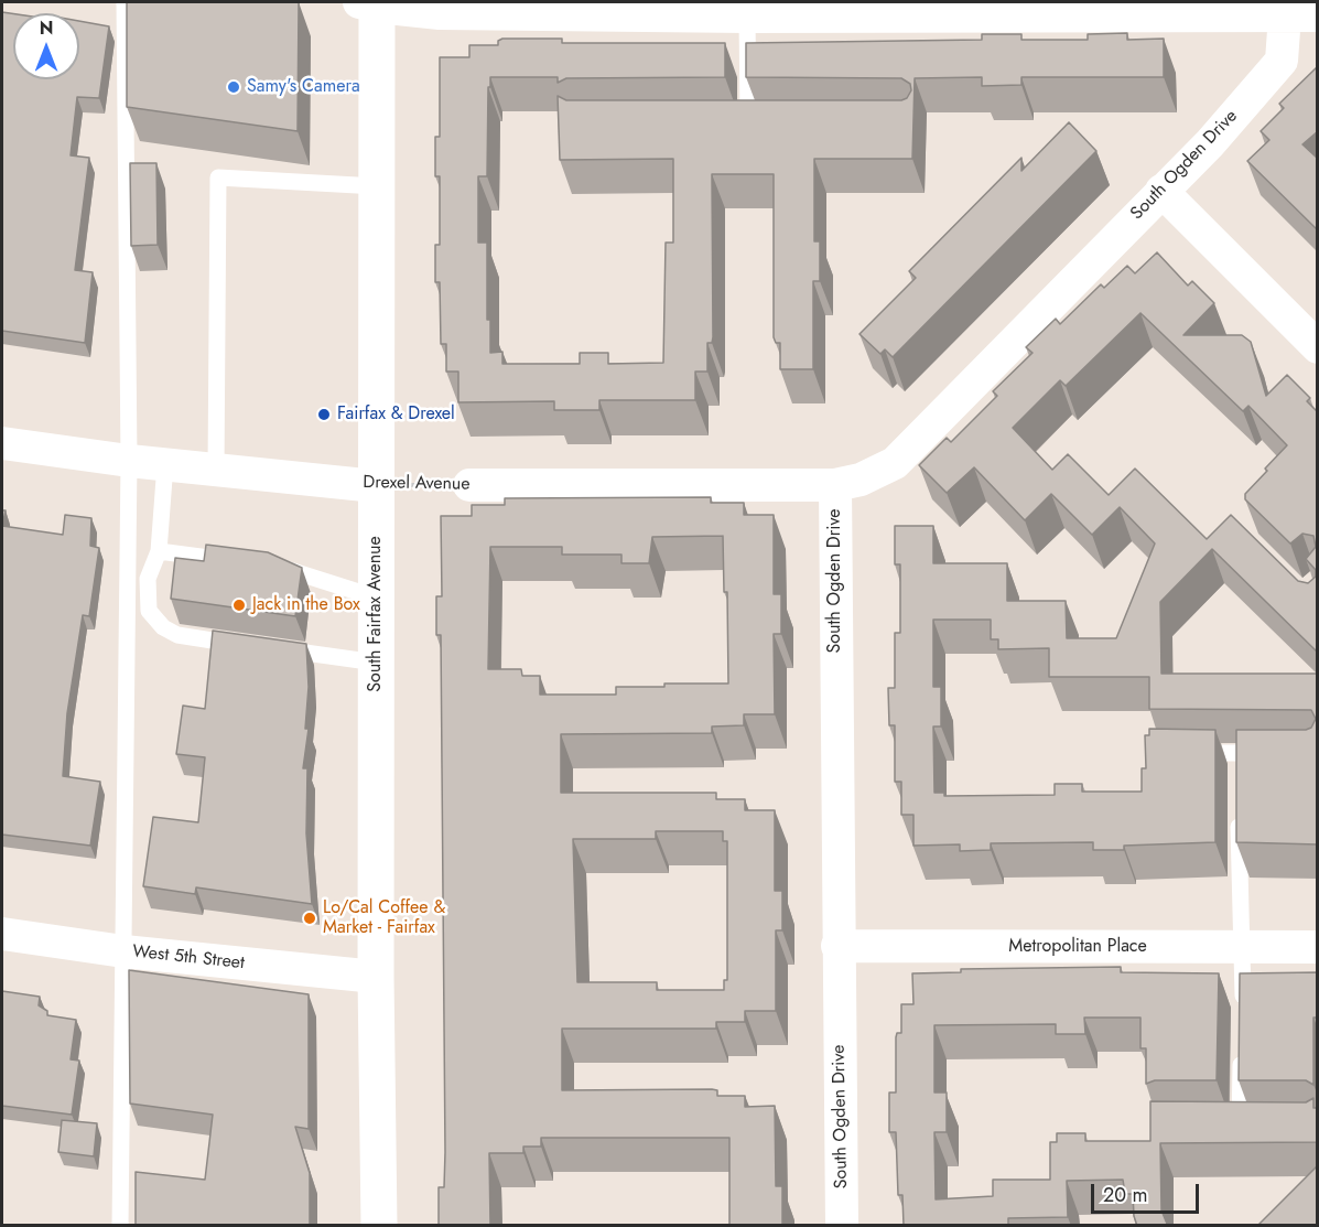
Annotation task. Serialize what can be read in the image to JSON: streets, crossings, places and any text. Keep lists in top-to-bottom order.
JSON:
{
  "streets": {
    "main road": ["South Fairfax Avenue"],
    "street": [
      "South Ogden Drive",
      "Drexel Avenue",
      "Metropolitan Place",
      "West 5th Street"
    ]
  },
  "crossings": [
    ["South Ogden Drive", "Drexel Avenue"],
    ["South Ogden Drive", "Metropolitan Place"],
    ["Drexel Avenue", "South Fairfax Avenue"],
    ["South Fairfax Avenue", "West 5th Street"]
  ],
  "places": [
    "Samy's Camera",
    "Fairfax & Drexel",
    "Jack in the Box",
    "Lo/Cal Coffee & Market - Fairfax"
  ],
  "scale_bar": "20 m",
  "north": "top"
}
